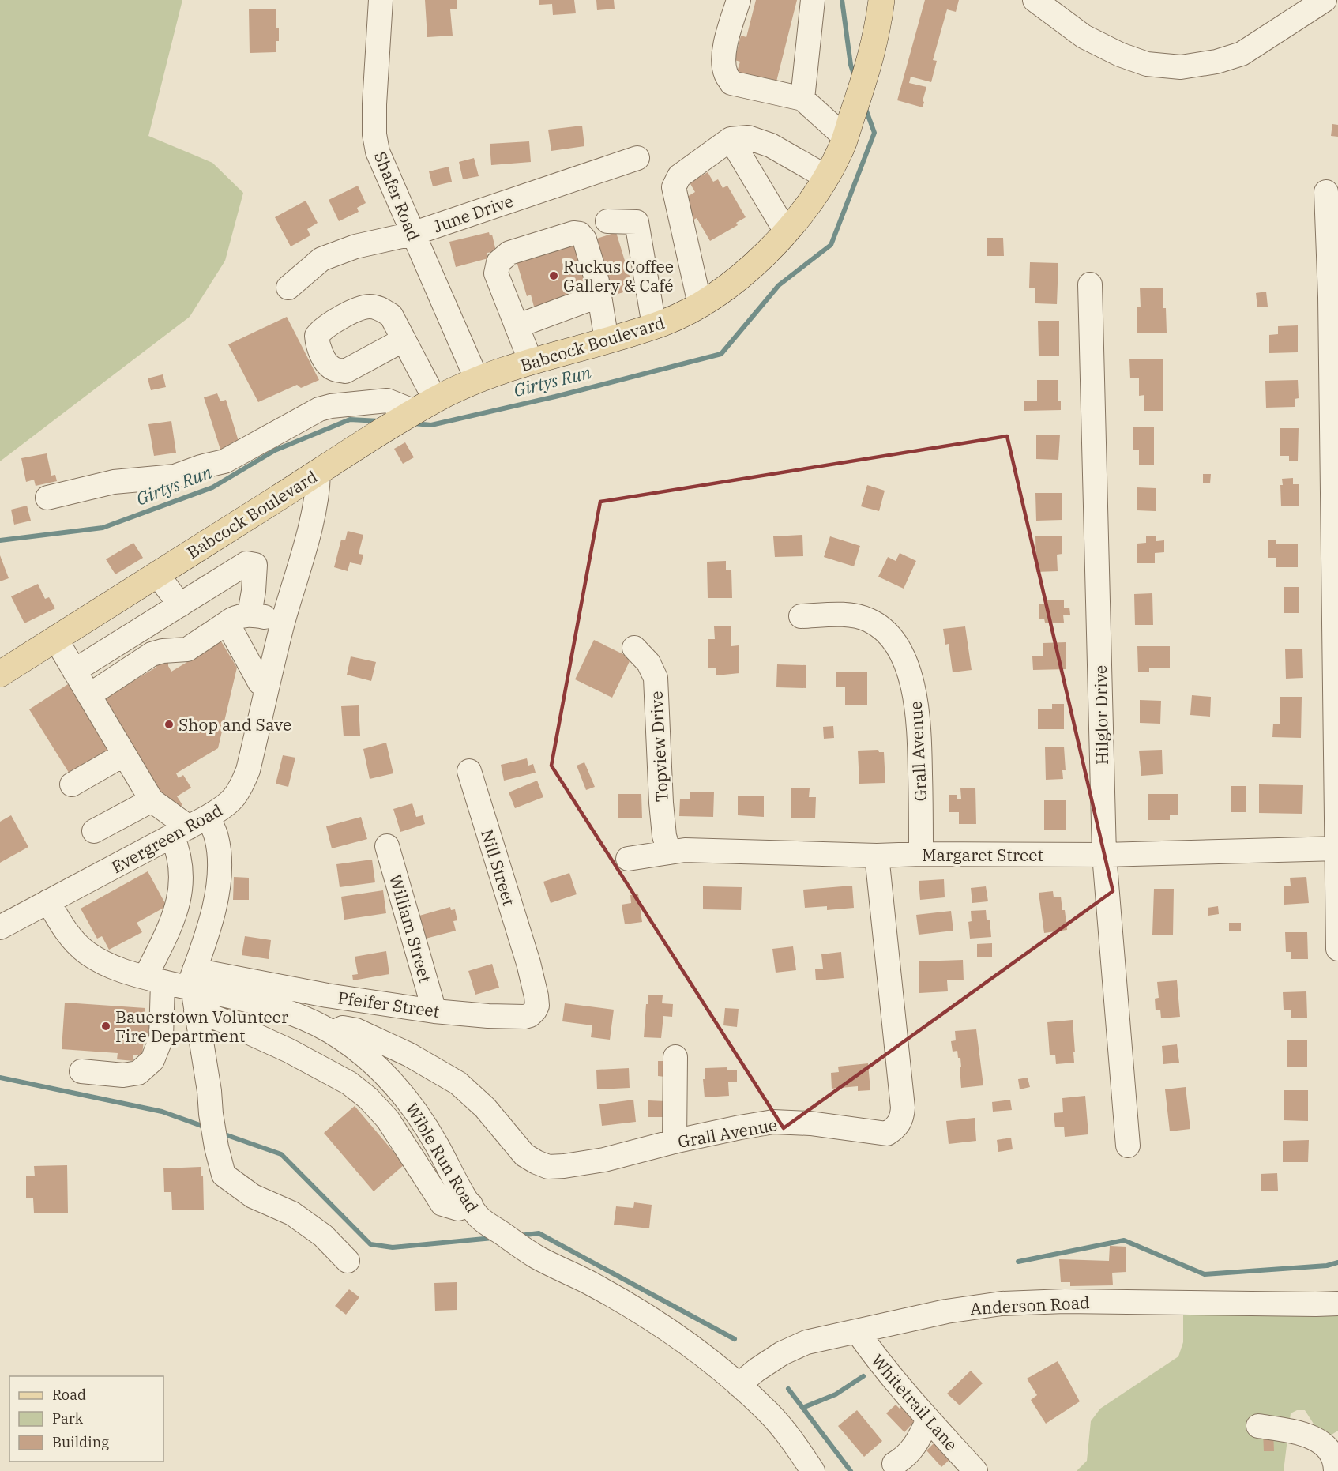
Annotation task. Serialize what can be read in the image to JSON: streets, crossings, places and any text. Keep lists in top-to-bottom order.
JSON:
{
  "streets": {
    "main road": ["Babcock Boulevard"],
    "street": [
      "Shafer Road",
      "June Drive",
      "Hilglor Drive",
      "Topview Drive",
      "Grall Avenue",
      "Evergreen Road",
      "Margaret Street",
      "Nill Street",
      "William Street",
      "Pfeifer Street",
      "Wible Run Road",
      "Anderson Road",
      "Whitetrail Lane"
    ]
  },
  "crossings": [
    ["Shafer Road", "June Drive"],
    ["Shafer Road", "Babcock Boulevard"],
    ["Babcock Boulevard", "Evergreen Road"],
    ["Hilglor Drive", "Margaret Street"],
    ["Topview Drive", "Margaret Street"],
    ["Grall Avenue", "Margaret Street"],
    ["Grall Avenue", "Wible Run Road"],
    ["Evergreen Road", "Wible Run Road"],
    ["Nill Street", "Pfeifer Street"],
    ["William Street", "Pfeifer Street"],
    ["Pfeifer Street", "Wible Run Road"],
    ["Wible Run Road", "Anderson Road"],
    ["Anderson Road", "Whitetrail Lane"]
  ],
  "water": ["Girtys Run"],
  "places": ["Ruckus Coffee Gallery & Café", "Shop and Save", "Bauerstown Volunteer Fire Department"],
  "legend": ["Road", "Park", "Building"]
}
